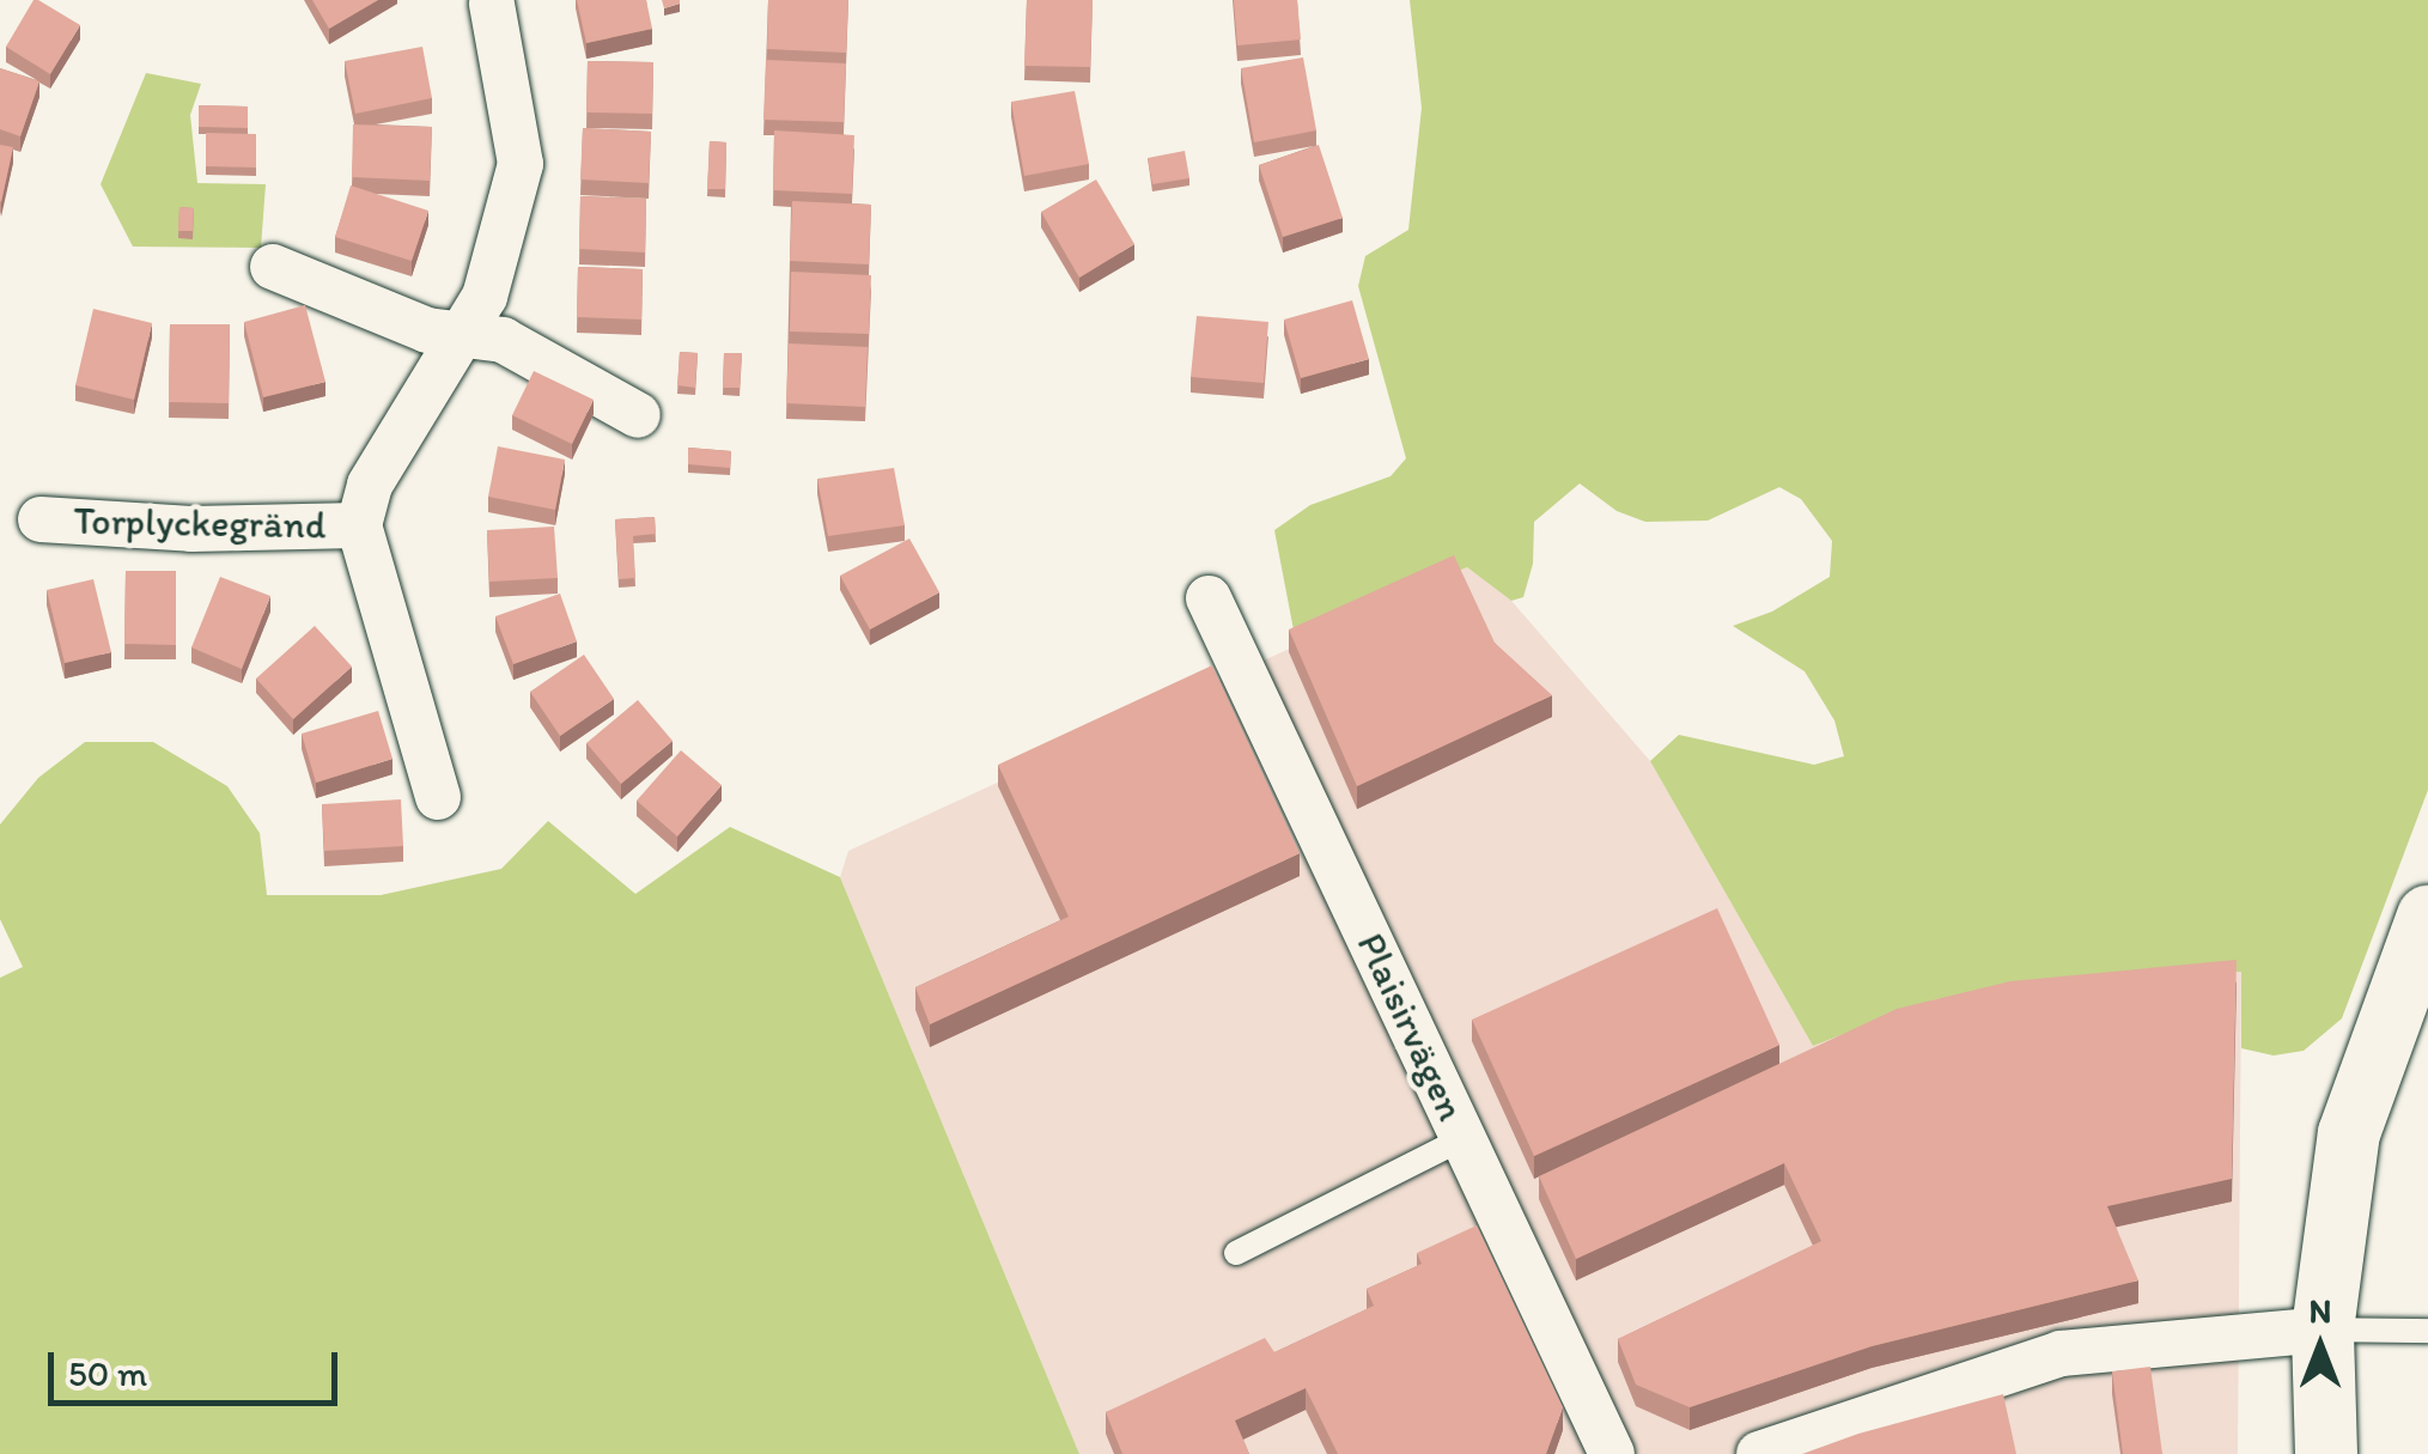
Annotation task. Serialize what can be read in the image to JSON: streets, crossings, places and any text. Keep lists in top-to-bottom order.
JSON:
{
  "streets": {
    "street": ["Torplyckegränd", "Plaisirvägen"]
  },
  "scale_bar": "50 m",
  "north": "top"
}
